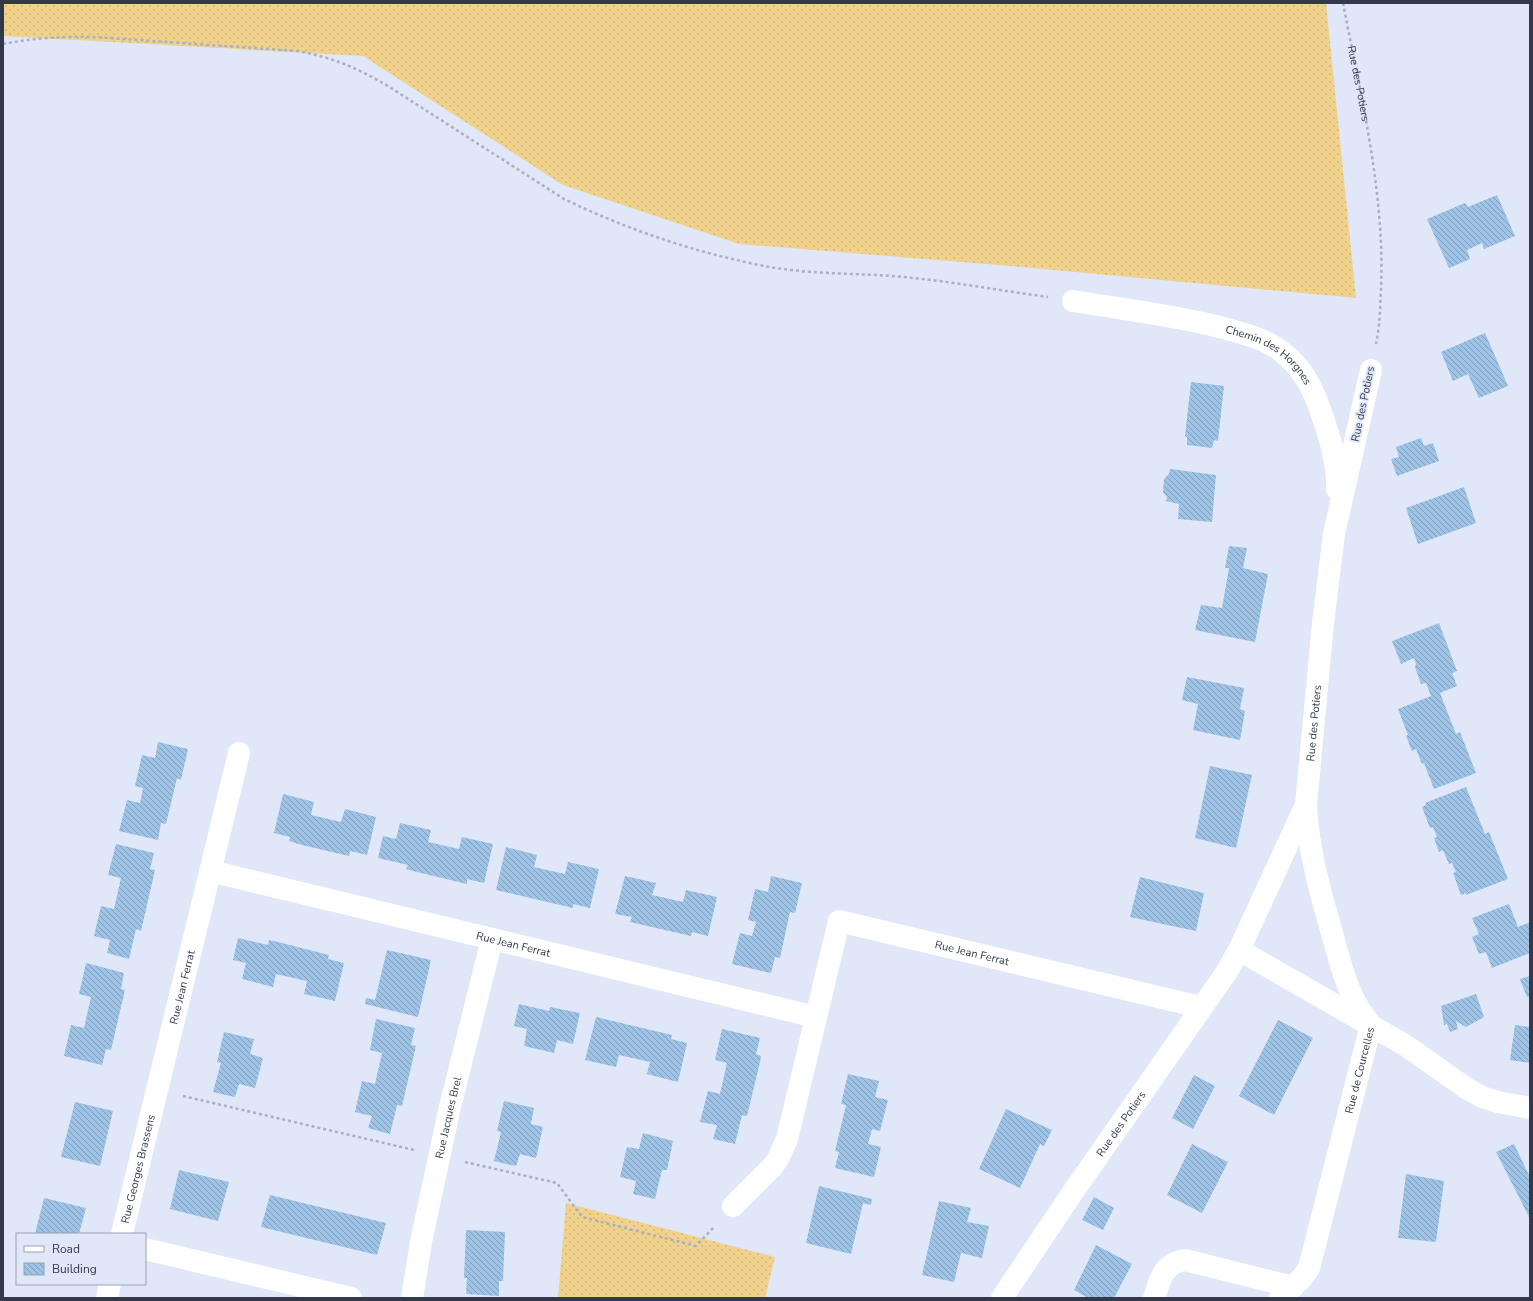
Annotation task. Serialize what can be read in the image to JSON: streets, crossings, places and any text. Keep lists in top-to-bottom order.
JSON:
{
  "streets": {
    "street": [
      "Rue des Potiers",
      "Chemin des Horgnes",
      "Rue Jean Ferrat",
      "Rue de Courcelles",
      "Rue Jacques Brel",
      "Rue Georges Brassens"
    ]
  },
  "crossings": [
    ["Rue des Potiers", "Chemin des Horgnes"],
    ["Rue des Potiers", "Rue Jean Ferrat"],
    ["Rue des Potiers", "Rue de Courcelles"],
    ["Rue Jean Ferrat", "Rue Jacques Brel"],
    ["Rue Jean Ferrat", "Rue Georges Brassens"]
  ],
  "legend": ["Road", "Building"]
}
